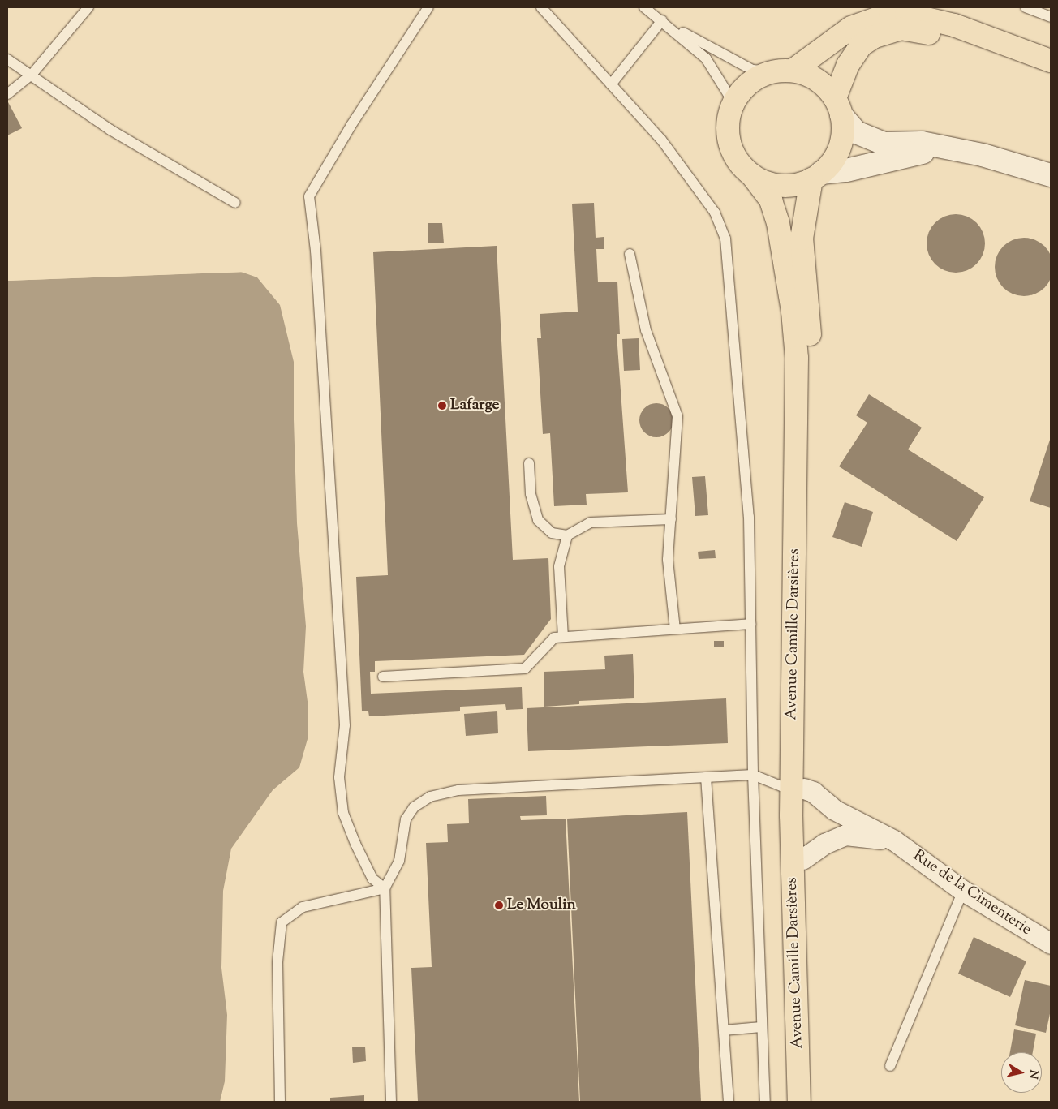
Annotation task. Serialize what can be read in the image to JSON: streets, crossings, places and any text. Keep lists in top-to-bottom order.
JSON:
{
  "streets": {
    "main road": ["Avenue Camille Darsières"],
    "street": ["Rue de la Cimenterie"]
  },
  "crossings": [
    ["Avenue Camille Darsières", "Rue de la Cimenterie"]
  ],
  "places": ["Lafarge", "Le Moulin"],
  "north": "right"
}
